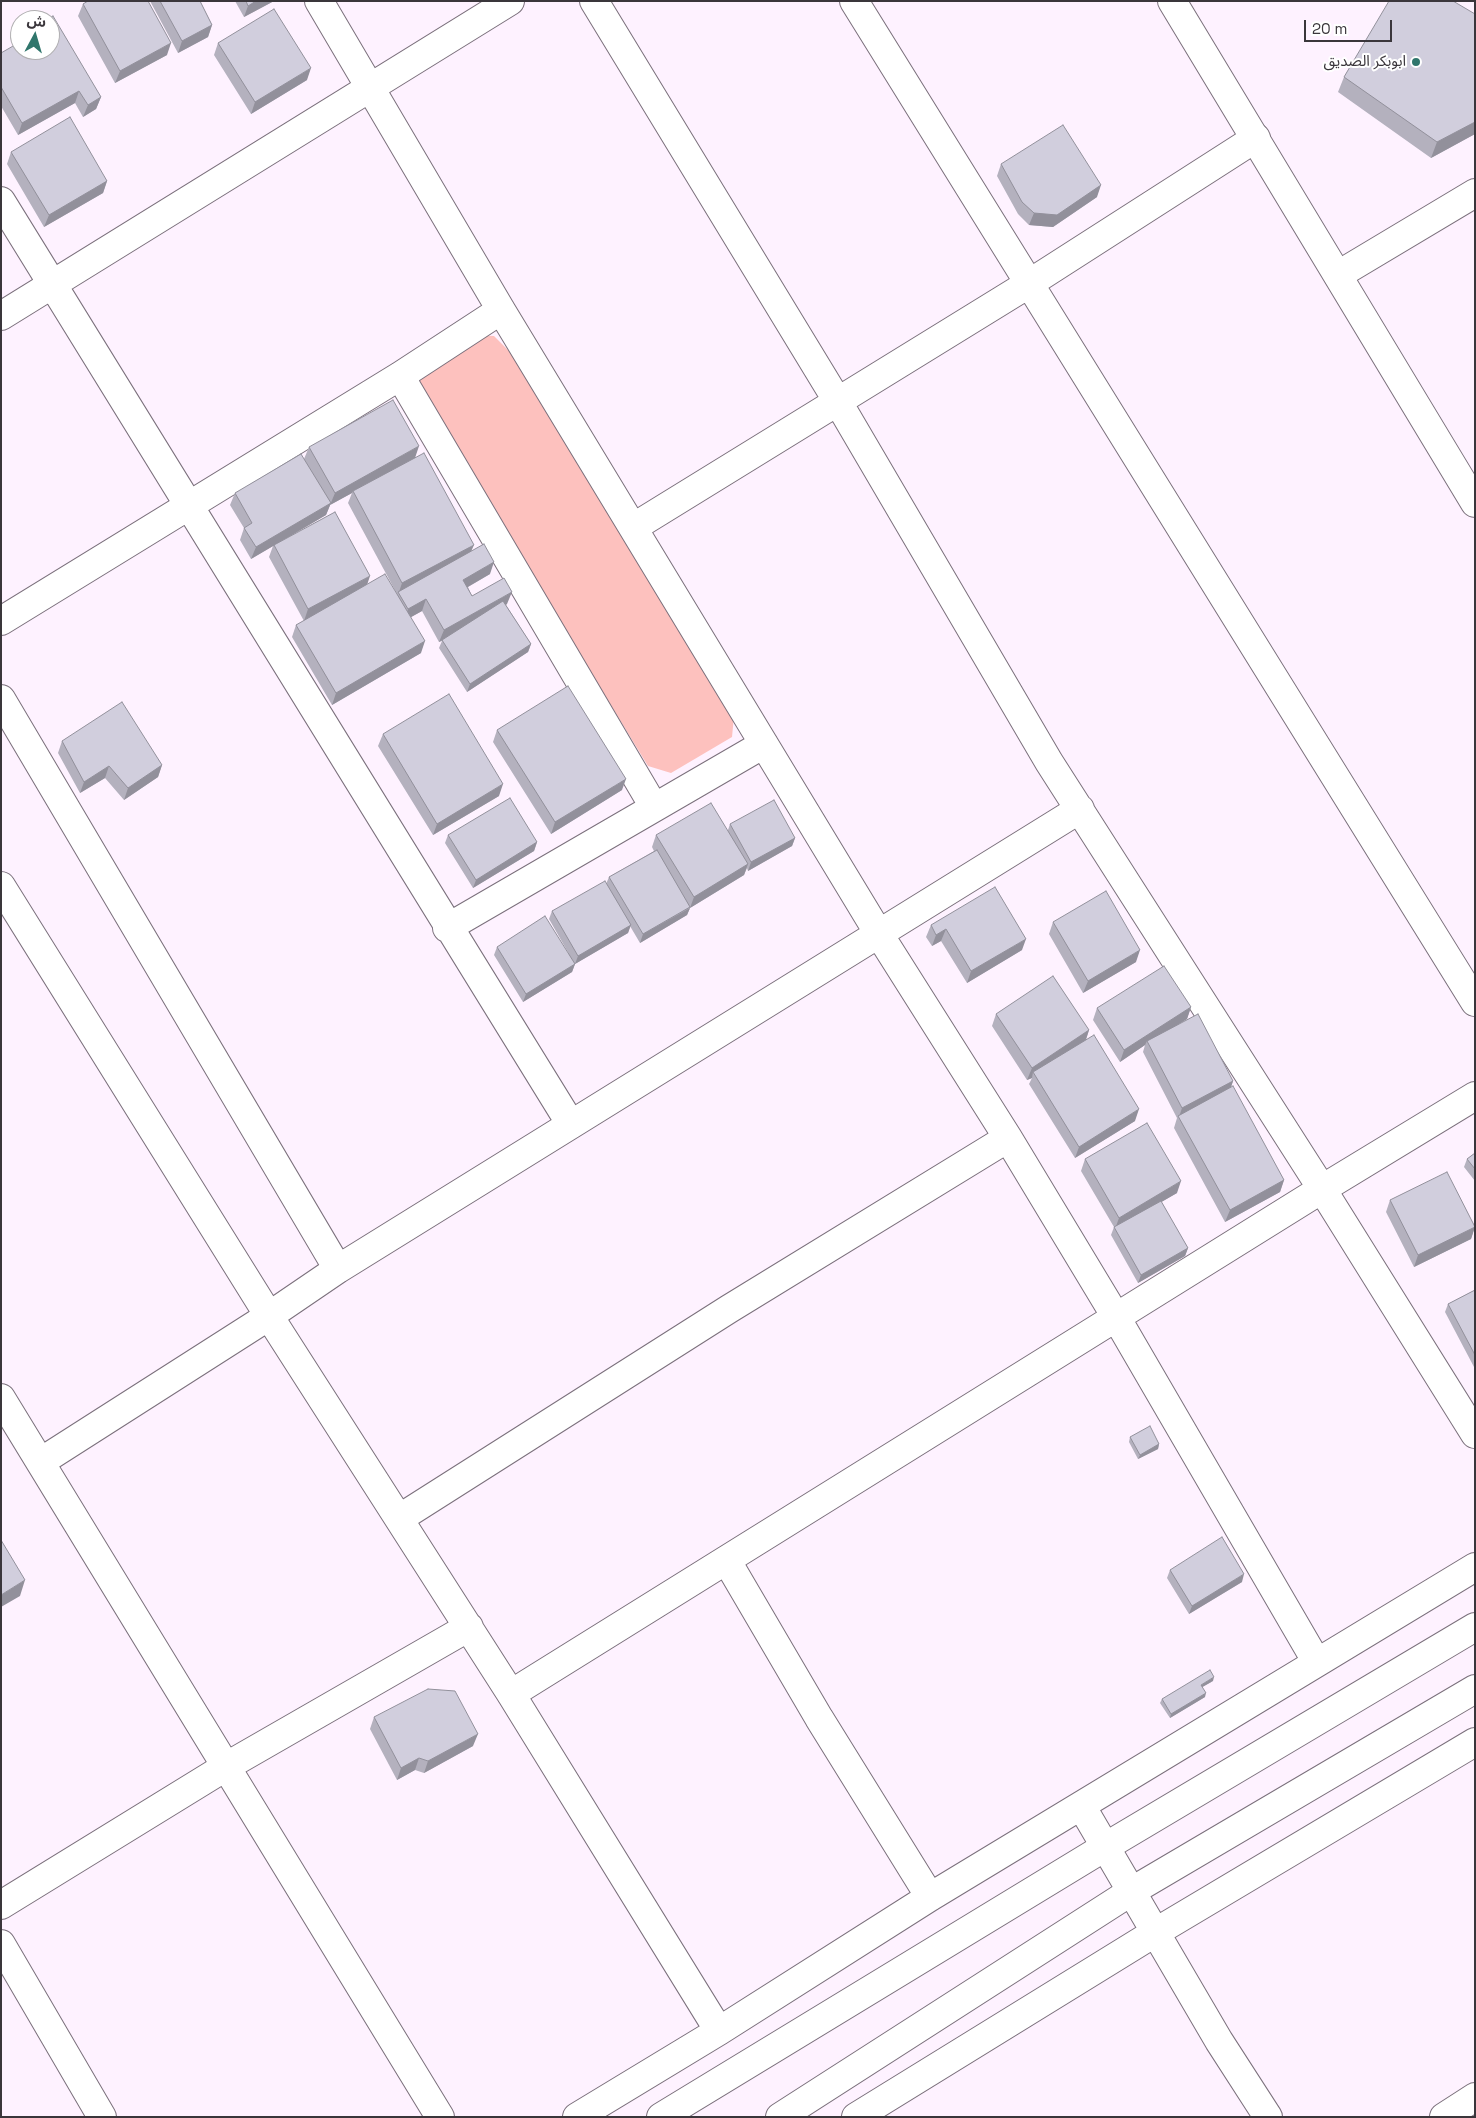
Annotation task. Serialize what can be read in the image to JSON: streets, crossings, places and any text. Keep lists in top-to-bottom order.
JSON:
{
  "places": ["ابوبكر الصديق"],
  "scale_bar": "20 m",
  "north": "top"
}
